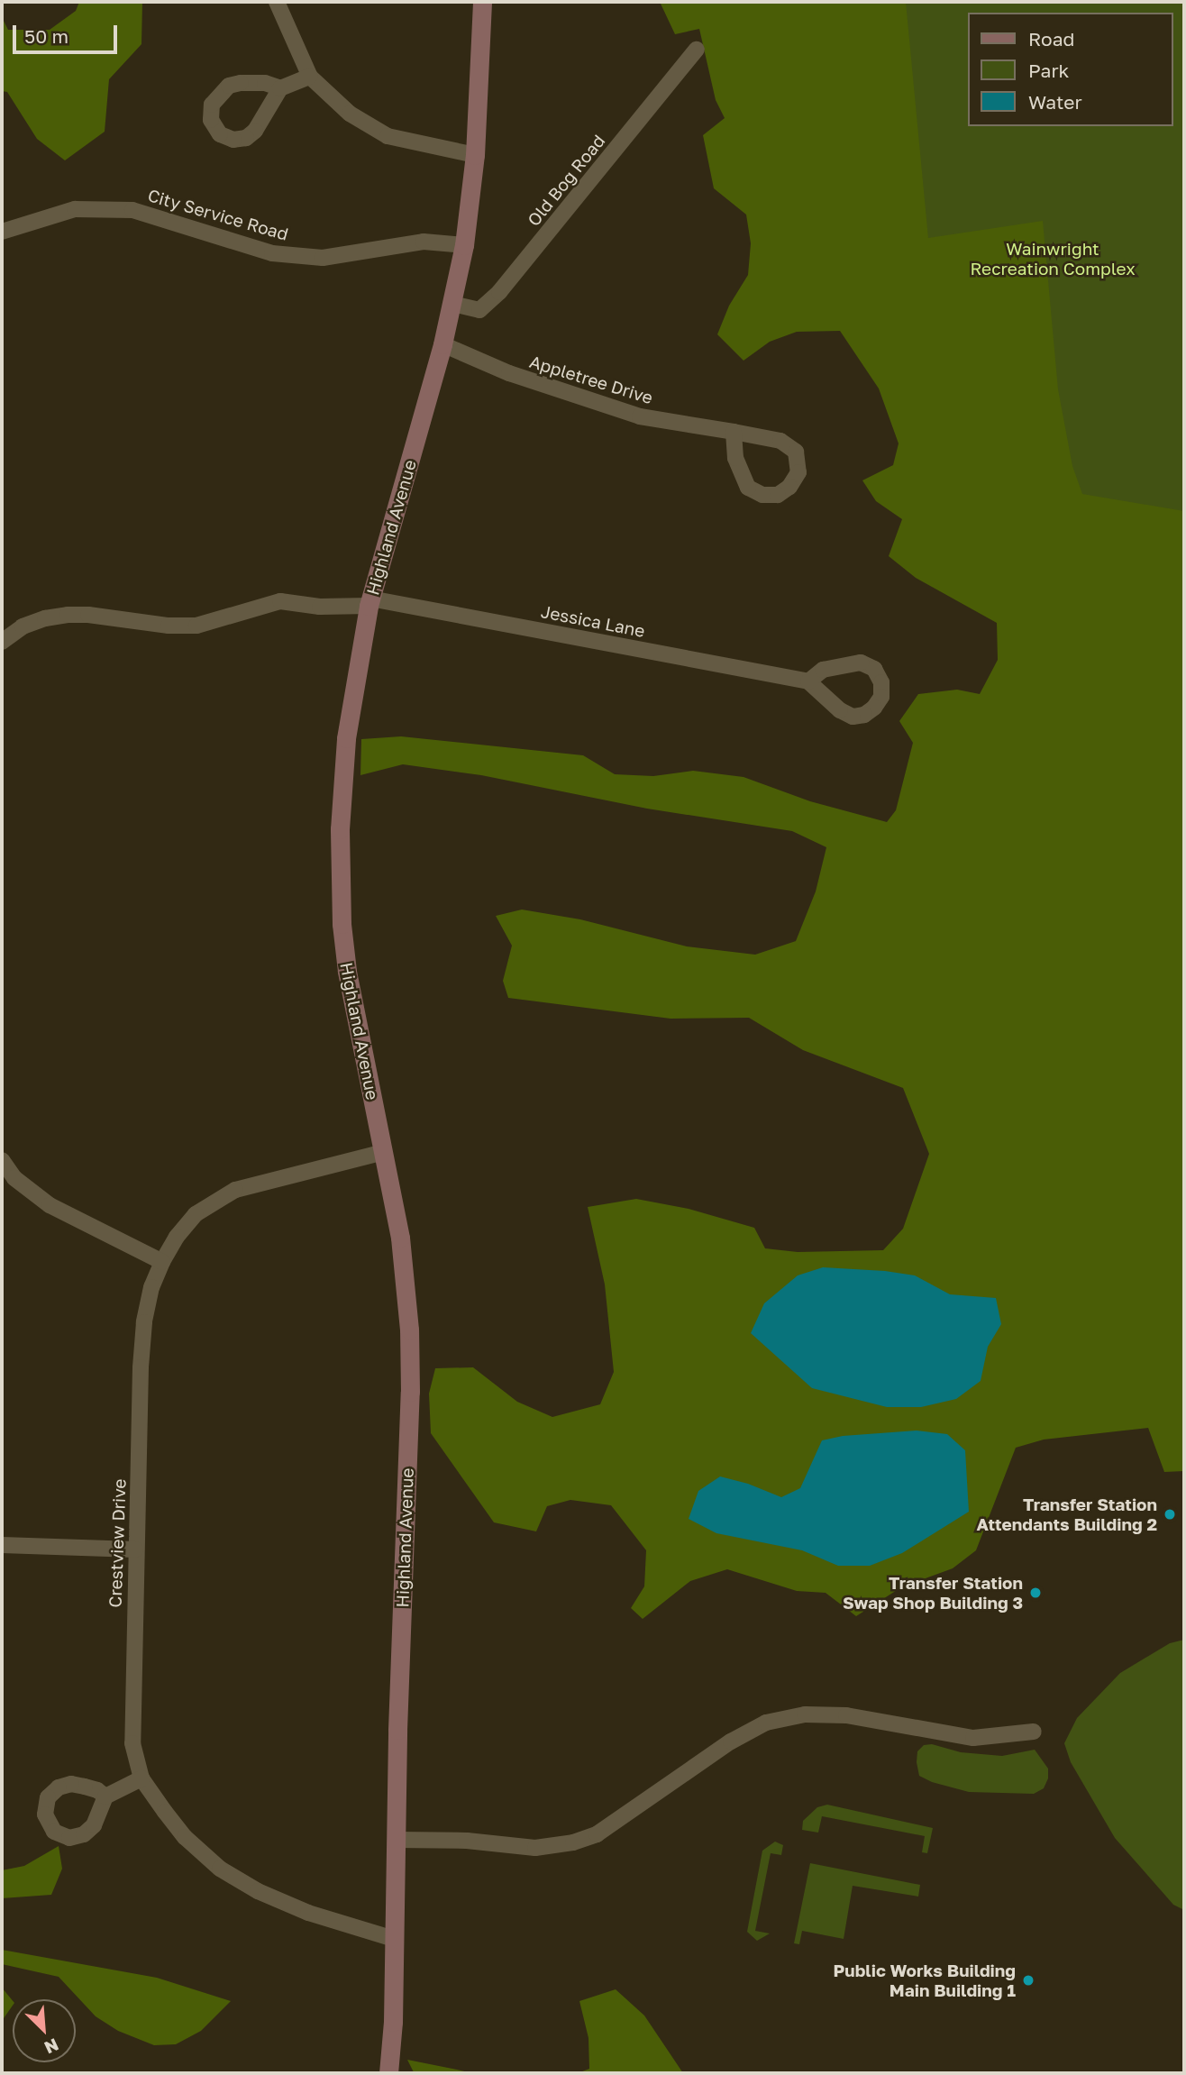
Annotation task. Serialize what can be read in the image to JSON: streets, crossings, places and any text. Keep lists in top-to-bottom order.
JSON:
{
  "streets": {
    "street": [
      "Old Bog Road",
      "City Service Road",
      "Appletree Drive",
      "Highland Avenue",
      "Jessica Lane",
      "Crestview Drive"
    ]
  },
  "crossings": [
    ["Old Bog Road", "Highland Avenue"],
    ["City Service Road", "Highland Avenue"],
    ["Appletree Drive", "Highland Avenue"],
    ["Highland Avenue", "Jessica Lane"],
    ["Highland Avenue", "Crestview Drive"]
  ],
  "parks": ["Wainwright Recreation Complex"],
  "places": ["Transfer Station Attendants Building 2", "Transfer Station Swap Shop Building 3", "Public Works Building Main Building 1"],
  "legend": ["Road", "Park", "Water"],
  "scale_bar": "50 m",
  "north": "bottom right"
}
